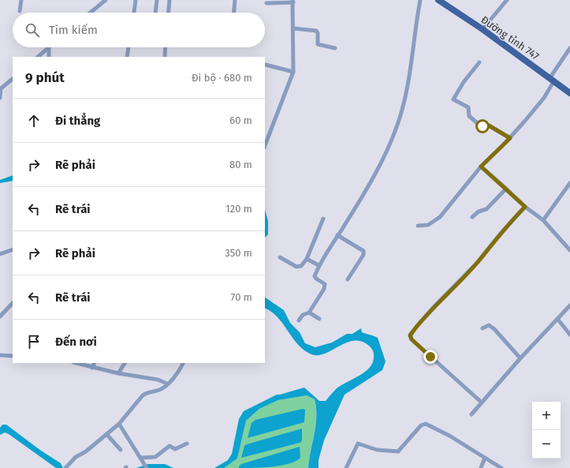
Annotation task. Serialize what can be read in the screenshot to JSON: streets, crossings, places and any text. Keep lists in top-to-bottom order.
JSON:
{
  "streets": {
    "main road": ["Đường tỉnh 747"]
  },
  "page": {
    "search": "Tìm kiếm",
    "heading": ["9 phút", "Đi bộ · 680 m"],
    "list": [
      ["Đi thẳng", "60 m"],
      ["Rẽ phải", "80 m"],
      ["Rẽ trái", "120 m"],
      ["Rẽ phải", "350 m"],
      ["Rẽ trái", "70 m"],
      "Đến nơi"
    ],
    "map_buttons": ["+", "−"]
  }
}
